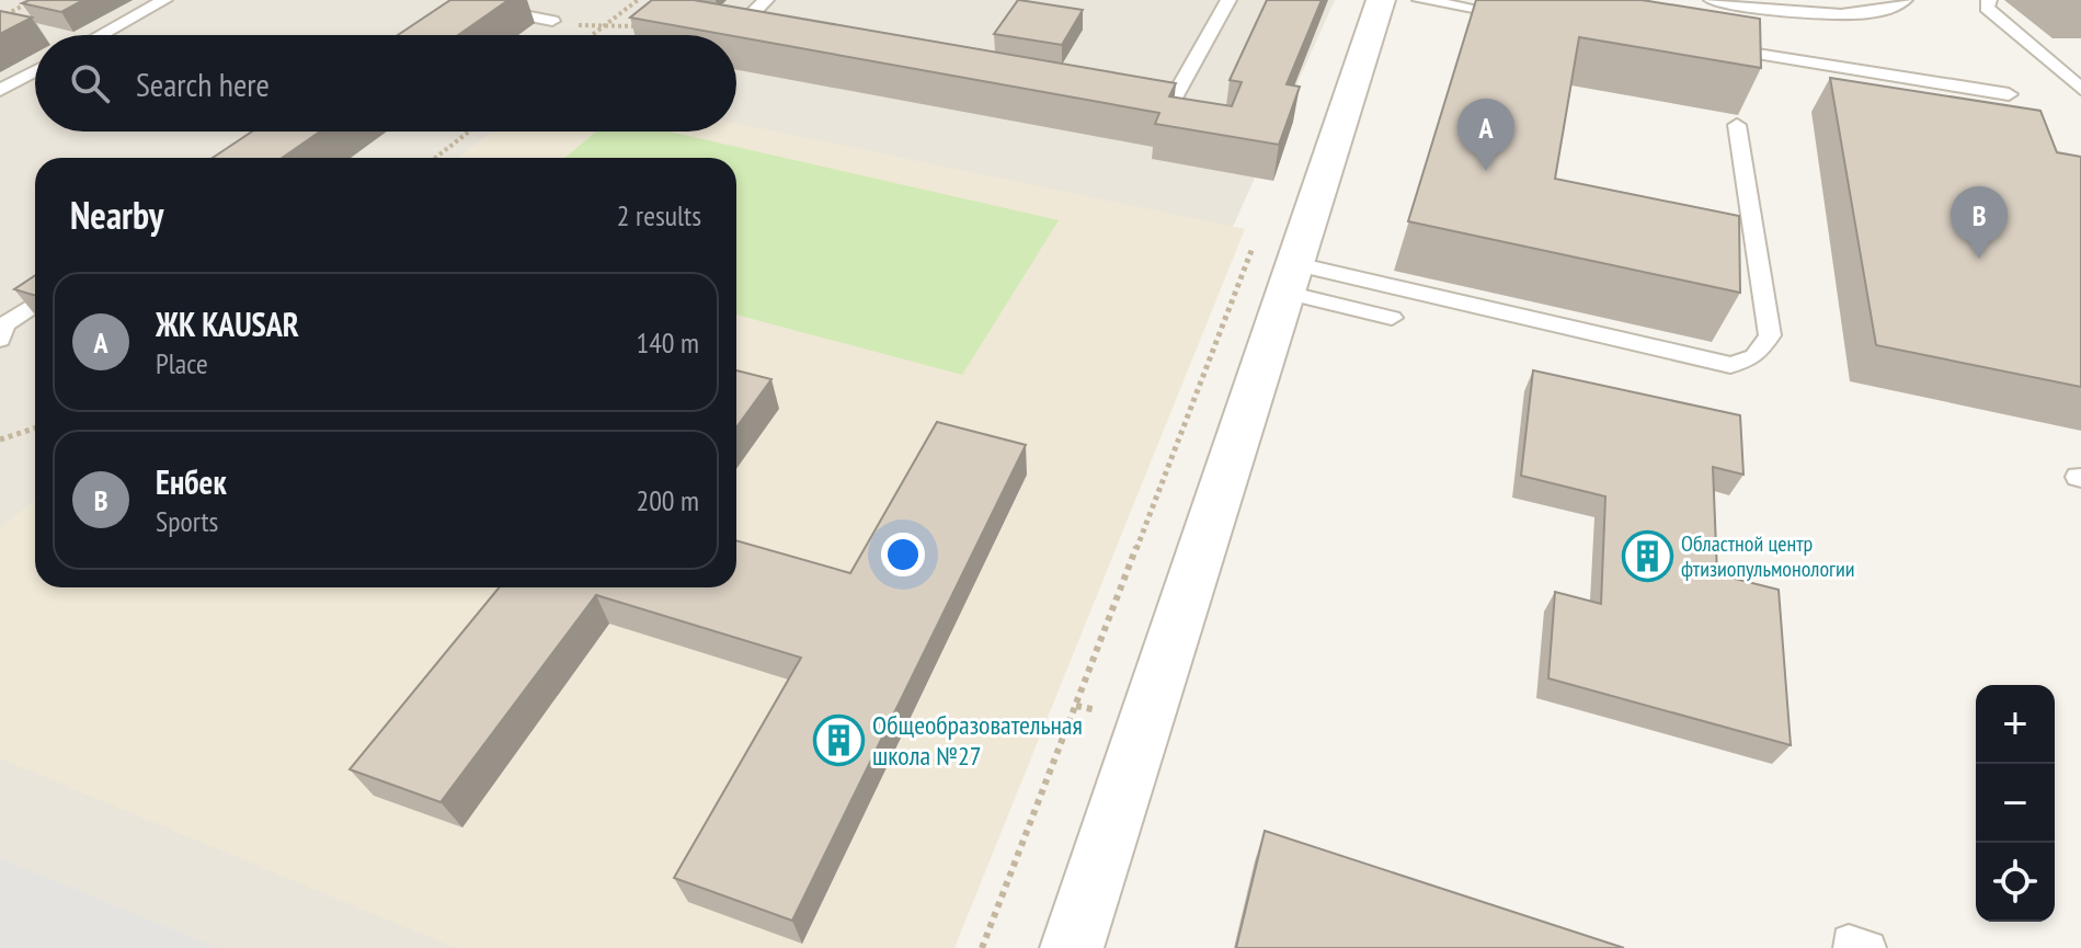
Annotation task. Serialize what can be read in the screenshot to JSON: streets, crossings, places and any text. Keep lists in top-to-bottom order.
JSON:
{
  "places": {
    "building": ["Областной центр фтизиопульмонологии", "Общеобразовательная школа №27"]
  },
  "page": {
    "search": "Search here",
    "pins": ["A", "B"],
    "heading": ["Nearby", "2 results"],
    "list": [
      {
        "mark": "A",
        "name": "ЖК KAUSAR",
        "note": "Place",
        "value": "140 m"
      },
      {
        "mark": "B",
        "name": "Енбек",
        "note": "Sports",
        "value": "200 m"
      }
    ],
    "map_buttons": ["+", "−"]
  }
}
